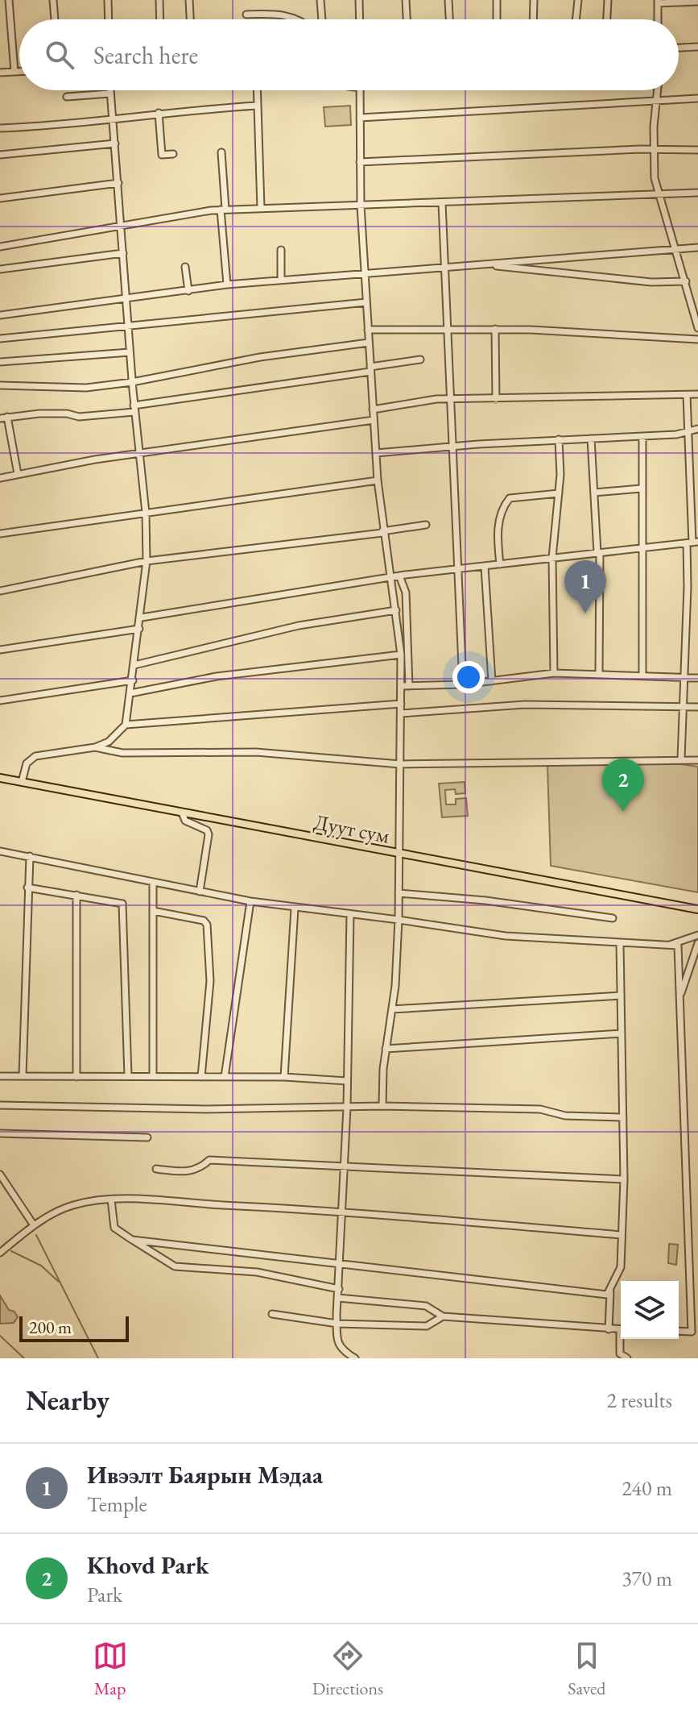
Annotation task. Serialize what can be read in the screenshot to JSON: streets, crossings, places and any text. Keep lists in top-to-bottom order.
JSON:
{
  "streets": {
    "main road": ["Дуут сум"]
  },
  "scale_bar": "200 m",
  "page": {
    "search": "Search here",
    "pins": ["1", "2"],
    "scale": "200 m",
    "heading": ["Nearby", "2 results"],
    "list": [
      {
        "mark": "1",
        "name": "Ивээлт Баярын Мэдаа",
        "note": "Temple",
        "value": "240 m"
      },
      {
        "mark": "2",
        "name": "Khovd Park",
        "note": "Park",
        "value": "370 m"
      }
    ],
    "nav": ["Map", "Directions", "Saved"]
  }
}
